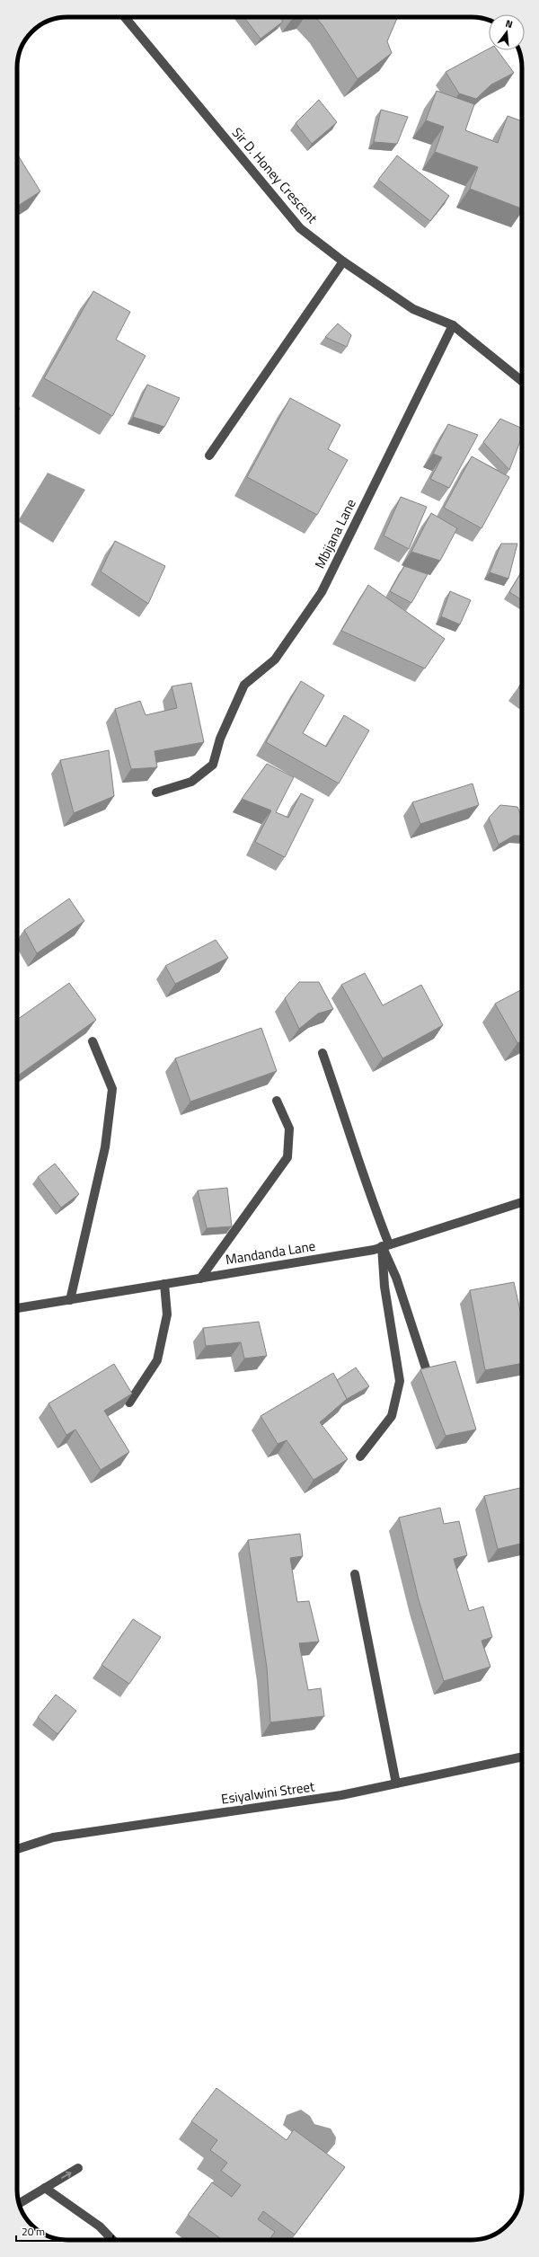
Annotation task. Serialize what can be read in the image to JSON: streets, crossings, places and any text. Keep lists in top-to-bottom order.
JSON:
{
  "streets": {
    "street": [
      "Sir D. Honey Crescent",
      "Mbijana Lane",
      "Mandanda Lane",
      "Esiyalwini Street"
    ]
  },
  "crossings": [
    ["Sir D. Honey Crescent", "Mbijana Lane"]
  ],
  "scale_bar": "20 m",
  "north": "top"
}
